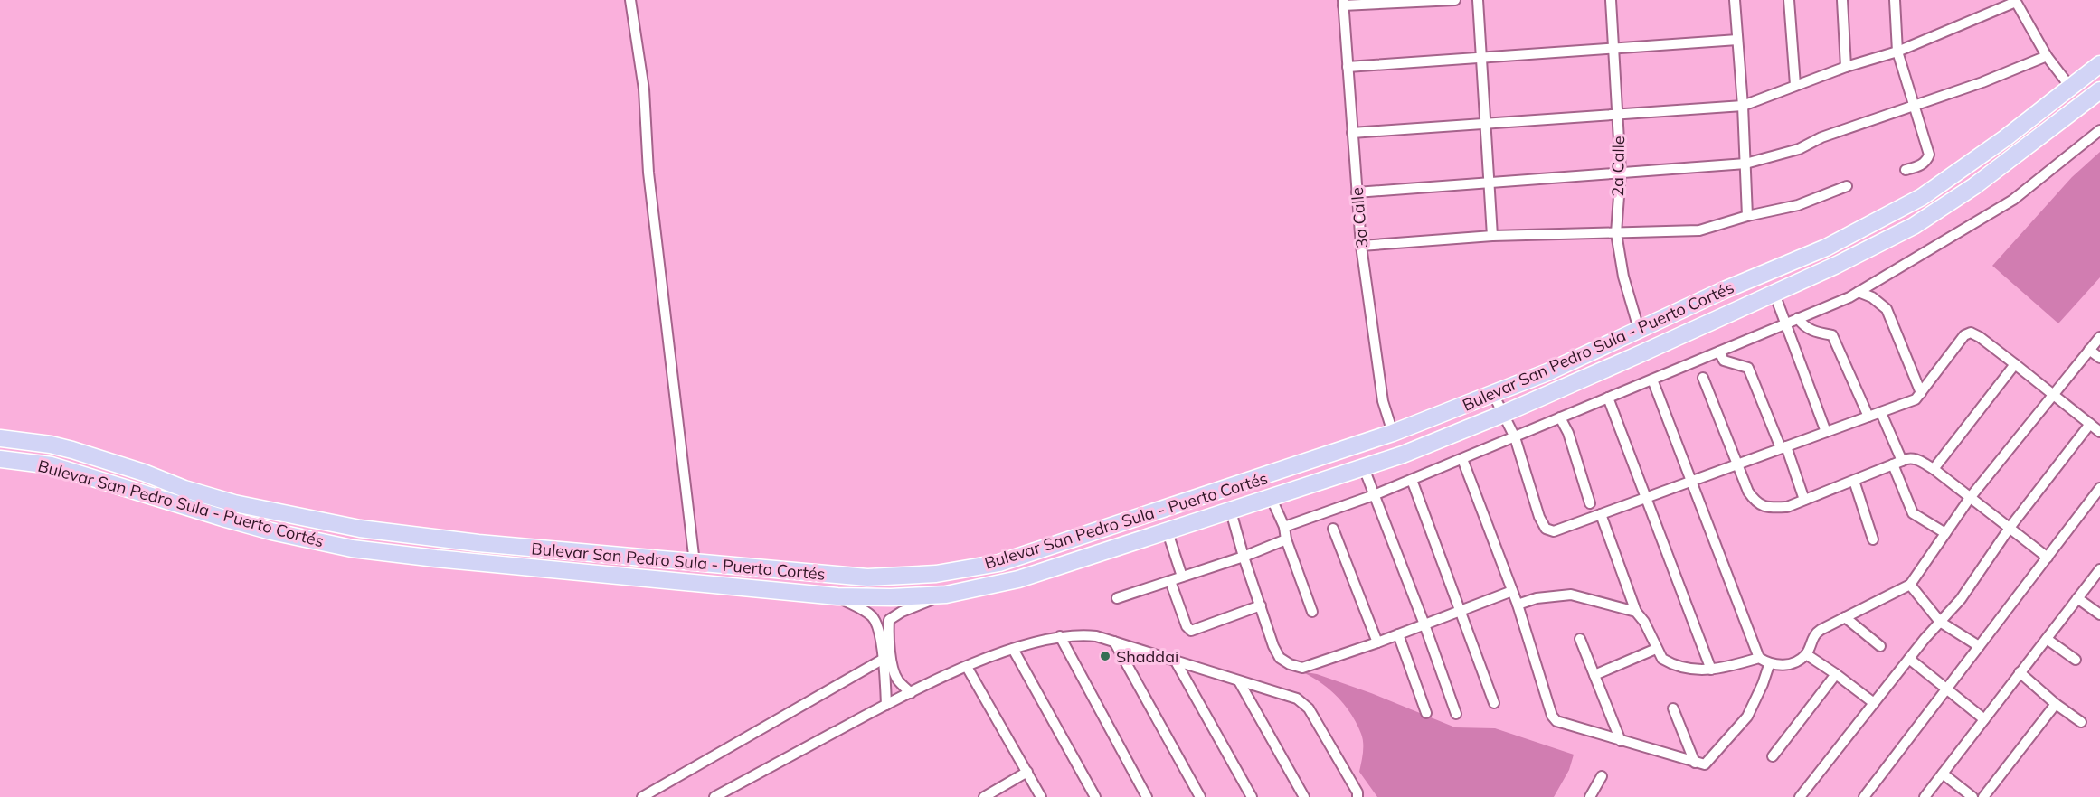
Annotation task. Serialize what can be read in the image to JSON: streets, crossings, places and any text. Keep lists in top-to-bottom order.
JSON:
{
  "streets": {
    "highway": ["Bulevar San Pedro Sula - Puerto Cortés"],
    "street": ["2a Calle", "3a Calle"]
  },
  "crossings": [
    ["2a Calle", "Bulevar San Pedro Sula - Puerto Cortés"],
    ["3a Calle", "Bulevar San Pedro Sula - Puerto Cortés"]
  ],
  "places": ["Shaddai"]
}
